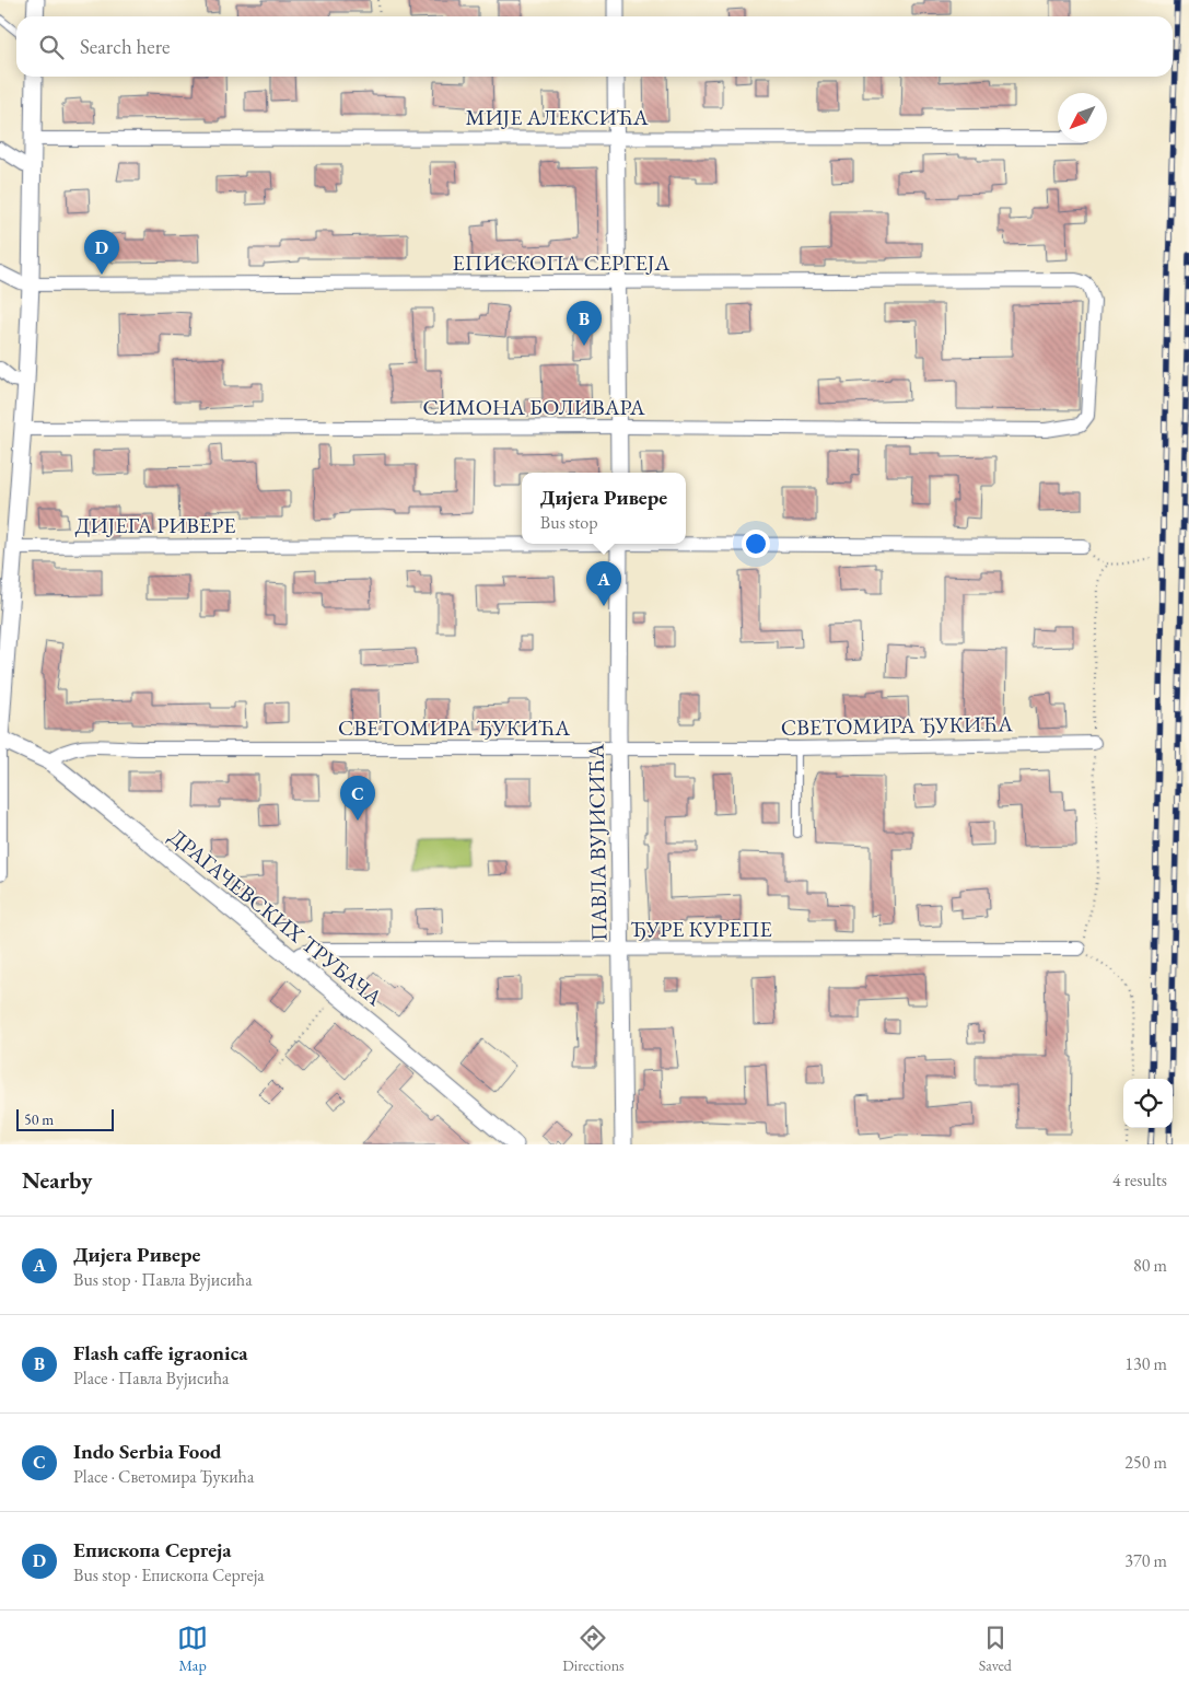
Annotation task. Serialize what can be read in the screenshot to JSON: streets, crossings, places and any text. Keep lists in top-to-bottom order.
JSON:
{
  "streets": {
    "street": [
      "МИЈЕ АЛЕКСИЋА",
      "ЕПИСКОПА СЕРГЕЈА",
      "СИМОНА БОЛИВАРА",
      "ДИЈЕГА РИВЕРЕ",
      "СВЕТОМИРА ЂУКИЋА",
      "ПАВЛА ВУЈИСИЋА",
      "ДРАГАЧЕВСКИХ ТРУБАЧА",
      "ЂУРЕ КУРЕПЕ"
    ]
  },
  "crossings": [
    ["ЕПИСКОПА СЕРГЕЈА", "СИМОНА БОЛИВАРА"],
    ["СВЕТОМИРА ЂУКИЋА", "ПАВЛА ВУЈИСИЋА"],
    ["СВЕТОМИРА ЂУКИЋА", "ДРАГАЧЕВСКИХ ТРУБАЧА"],
    ["ПАВЛА ВУЈИСИЋА", "ЂУРЕ КУРЕПЕ"],
    ["ДРАГАЧЕВСКИХ ТРУБАЧА", "ЂУРЕ КУРЕПЕ"]
  ],
  "scale_bar": "50 m",
  "north": "bottom left",
  "page": {
    "search": "Search here",
    "pins": [
      "D",
      "B",
      "A",
      "C"
    ],
    "popup": ["Дијега Ривере", "Bus stop"],
    "scale": "50 m",
    "heading": ["Nearby", "4 results"],
    "list": [
      {
        "mark": "A",
        "name": "Дијега Ривере",
        "note": "Bus stop · Павла Вујисића",
        "value": "80 m"
      },
      {
        "mark": "B",
        "name": "Flash caffe igraonica",
        "note": "Place · Павла Вујисића",
        "value": "130 m"
      },
      {
        "mark": "C",
        "name": "Indo Serbia Food",
        "note": "Place · Светомира Ђукића",
        "value": "250 m"
      },
      {
        "mark": "D",
        "name": "Епископа Сергеја",
        "note": "Bus stop · Епископа Сергеја",
        "value": "370 m"
      }
    ],
    "nav": ["Map", "Directions", "Saved"]
  }
}
